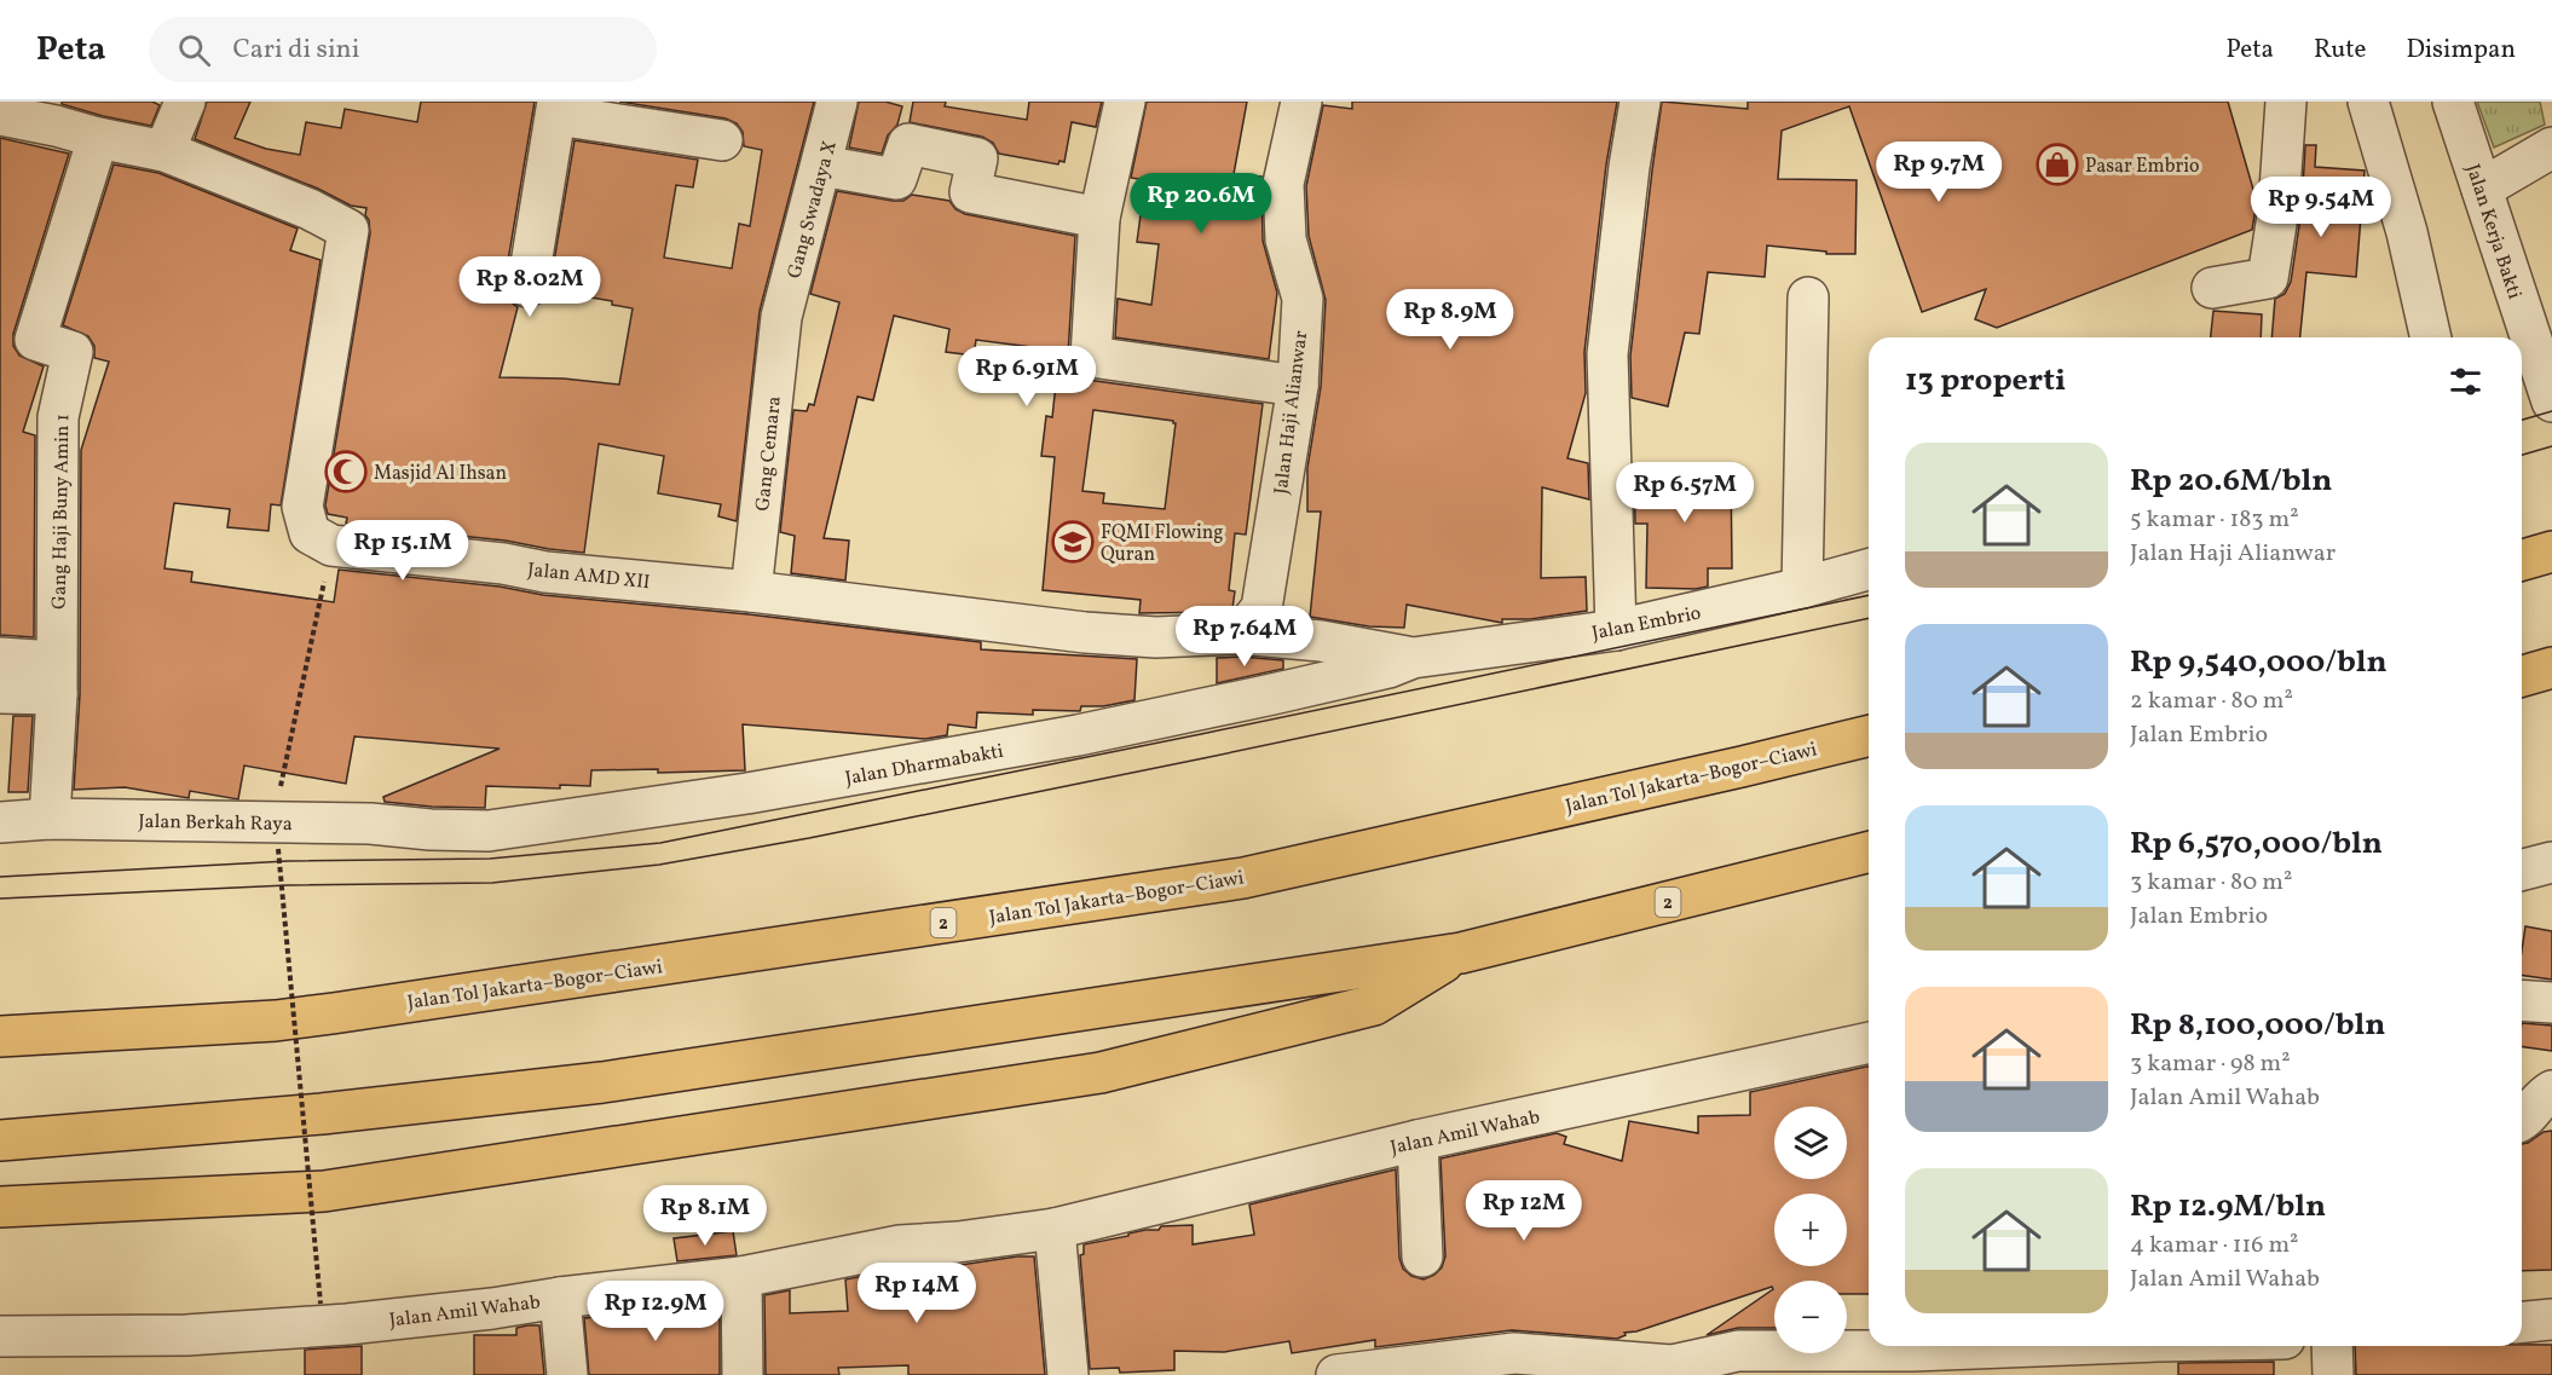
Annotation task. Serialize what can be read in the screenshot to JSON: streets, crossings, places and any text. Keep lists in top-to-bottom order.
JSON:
{
  "streets": {
    "highway": ["Jalan Tol Jakarta–Bogor–Ciawi", "2"],
    "street": [
      "Gang Swadaya X",
      "Jalan Kerja Bakti",
      "Jalan Haji Alianwar",
      "Gang Cemara",
      "Gang Haji Buny Amin 1",
      "Jalan AMD XII",
      "Jalan Embrio",
      "Jalan Dharmabakti",
      "Jalan Berkah Raya",
      "Jalan Amil Wahab"
    ]
  },
  "crossings": [
    ["Gang Swadaya X", "Gang Cemara"],
    ["Jalan Haji Alianwar", "Jalan AMD XII"],
    ["Gang Cemara", "Jalan AMD XII"],
    ["Jalan AMD XII", "Jalan Embrio"],
    ["Jalan AMD XII", "Jalan Dharmabakti"],
    ["Jalan Embrio", "Jalan Dharmabakti"],
    ["Jalan Dharmabakti", "Jalan Berkah Raya"]
  ],
  "places": {
    "shop": ["Pasar Embrio"],
    "mosque": ["Masjid Al Ihsan"],
    "school or university": ["FQMI Flowing Quran"]
  },
  "page": {
    "header": "Peta",
    "search": "Cari di sini",
    "nav": ["Peta", "Rute", "Disimpan"],
    "price": [
      "Rp 9.7M",
      "Rp 20.6M",
      "Rp 9.54M",
      "Rp 8.02M",
      "Rp 8.9M",
      "Rp 6.91M",
      "Rp 6.57M",
      "Rp 15.1M",
      "Rp 7.64M",
      "Rp 12M",
      "Rp 8.1M",
      "Rp 14M",
      "Rp 12.9M"
    ],
    "heading": "13 properti",
    "list": [
      {
        "name": "Rp 20.6M/bln",
        "note": "5 kamar · 183 m² · Jalan Haji Alianwar"
      },
      {
        "name": "Rp 9,540,000/bln",
        "note": "2 kamar · 80 m² · Jalan Embrio"
      },
      {
        "name": "Rp 6,570,000/bln",
        "note": "3 kamar · 80 m² · Jalan Embrio"
      },
      {
        "name": "Rp 8,100,000/bln",
        "note": "3 kamar · 98 m² · Jalan Amil Wahab"
      },
      {
        "name": "Rp 12.9M/bln",
        "note": "4 kamar · 116 m² · Jalan Amil Wahab"
      }
    ],
    "map_buttons": ["+", "−"]
  }
}
